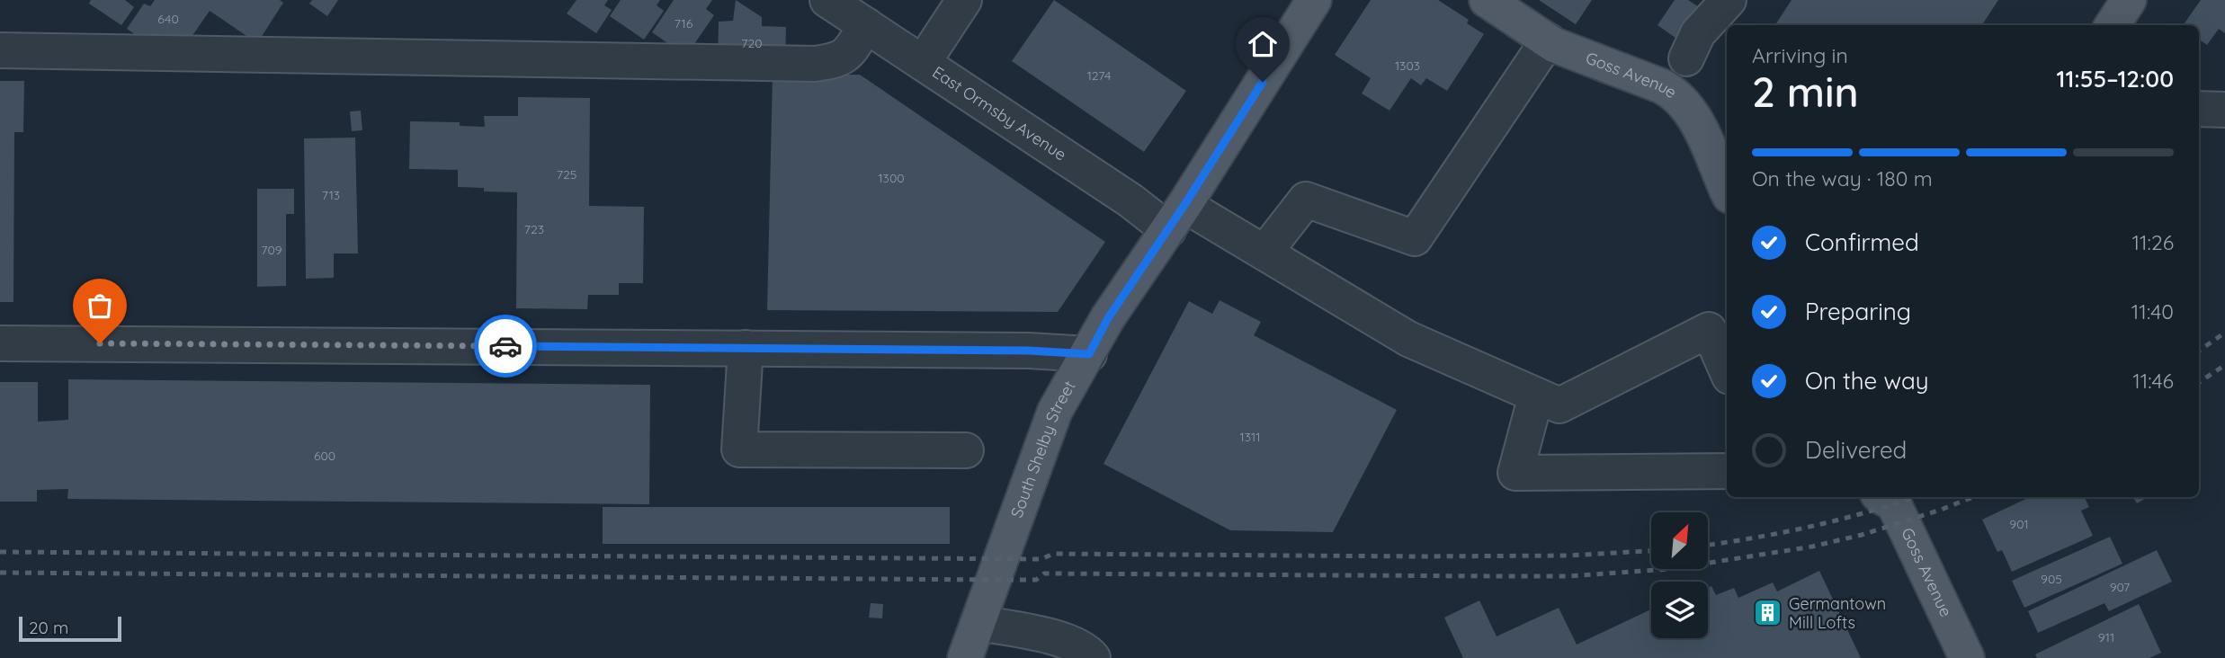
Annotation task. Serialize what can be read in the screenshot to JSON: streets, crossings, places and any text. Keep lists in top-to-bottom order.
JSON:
{
  "streets": {
    "main road": ["Goss Avenue", "South Shelby Street"],
    "street": ["East Ormsby Avenue"]
  },
  "crossings": [
    ["East Ormsby Avenue", "South Shelby Street"]
  ],
  "places": {
    "building": ["Germantown Mill Lofts"]
  },
  "house_numbers": [
    "640",
    "716",
    "720",
    "1303",
    "1274",
    "725",
    "1300",
    "713",
    "723",
    "709",
    "1311",
    "600",
    "901",
    "905",
    "907",
    "911"
  ],
  "scale_bar": "20 m",
  "north": "top right",
  "page": {
    "heading": ["2 min", "Arriving in", "11:55–12:00"],
    "bar": "On the way · 180 m",
    "list": [
      ["Confirmed", "11:26"],
      ["Preparing", "11:40"],
      ["On the way", "11:46"],
      "Delivered"
    ],
    "scale": "20 m"
  }
}
